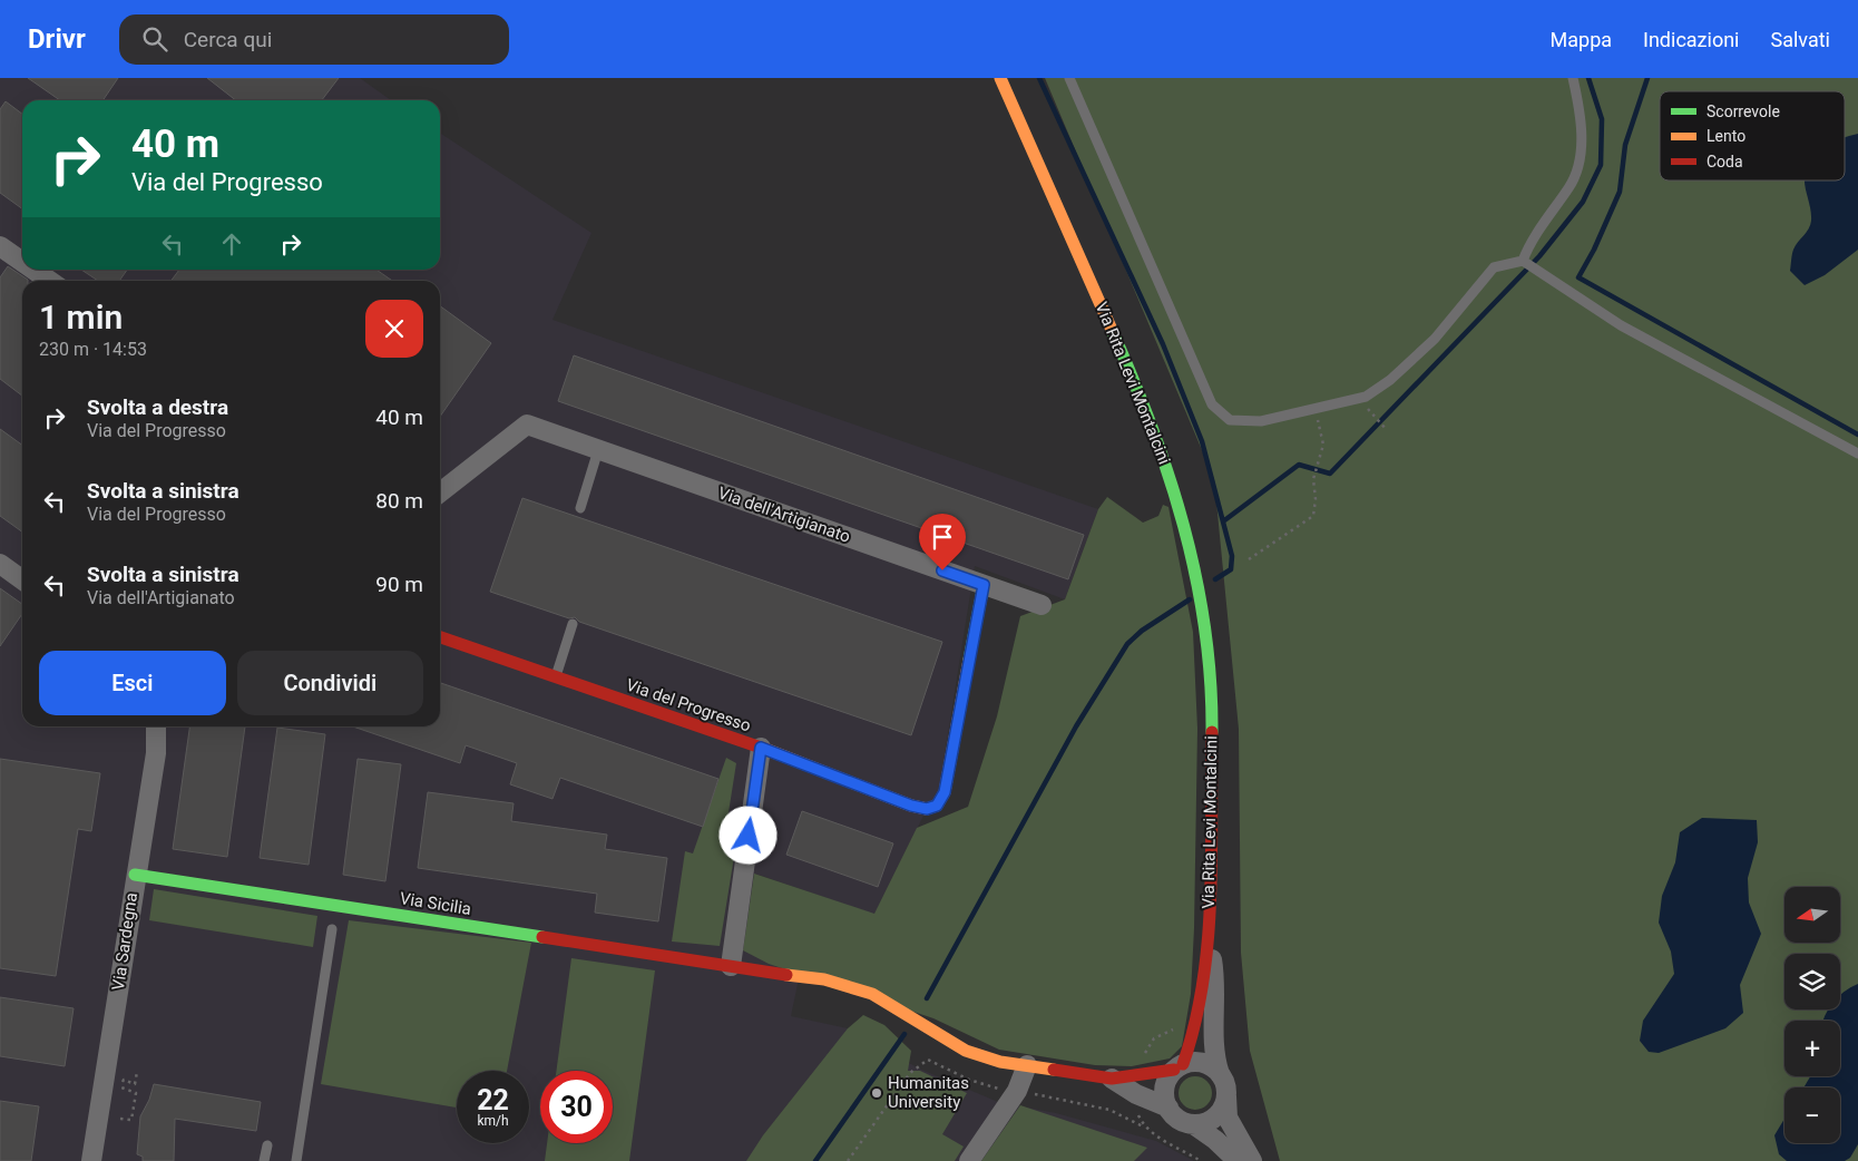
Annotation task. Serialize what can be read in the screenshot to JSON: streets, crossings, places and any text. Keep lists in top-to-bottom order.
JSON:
{
  "streets": {
    "street": [
      "Via Rita Levi Montalcini",
      "Via dell'Artigianato",
      "Via del Progresso",
      "Via Sicilia",
      "Via Sardegna"
    ]
  },
  "crossings": [
    ["Via Rita Levi Montalcini", "Via Sicilia"],
    ["Via dell'Artigianato", "Via del Progresso"],
    ["Via Sicilia", "Via Sardegna"]
  ],
  "places": ["Humanitas University"],
  "legend": ["Scorrevole", "Lento", "Coda"],
  "north": "left",
  "page": {
    "header": "Drivr",
    "search": "Cerca qui",
    "nav": ["Mappa", "Indicazioni", "Salvati"],
    "turn": ["40 m", "Via del Progresso"],
    "heading": ["1 min", "230 m · 14:53"],
    "list": [
      {
        "name": "Svolta a destra",
        "note": "Via del Progresso",
        "value": "40 m"
      },
      {
        "name": "Svolta a sinistra",
        "note": "Via del Progresso",
        "value": "80 m"
      },
      {
        "name": "Svolta a sinistra",
        "note": "Via dell'Artigianato",
        "value": "90 m"
      }
    ],
    "buttons": ["Esci", "Condividi"],
    "map_buttons": ["+", "−"],
    "speed": "22 km/h",
    "limit": "30"
  }
}
